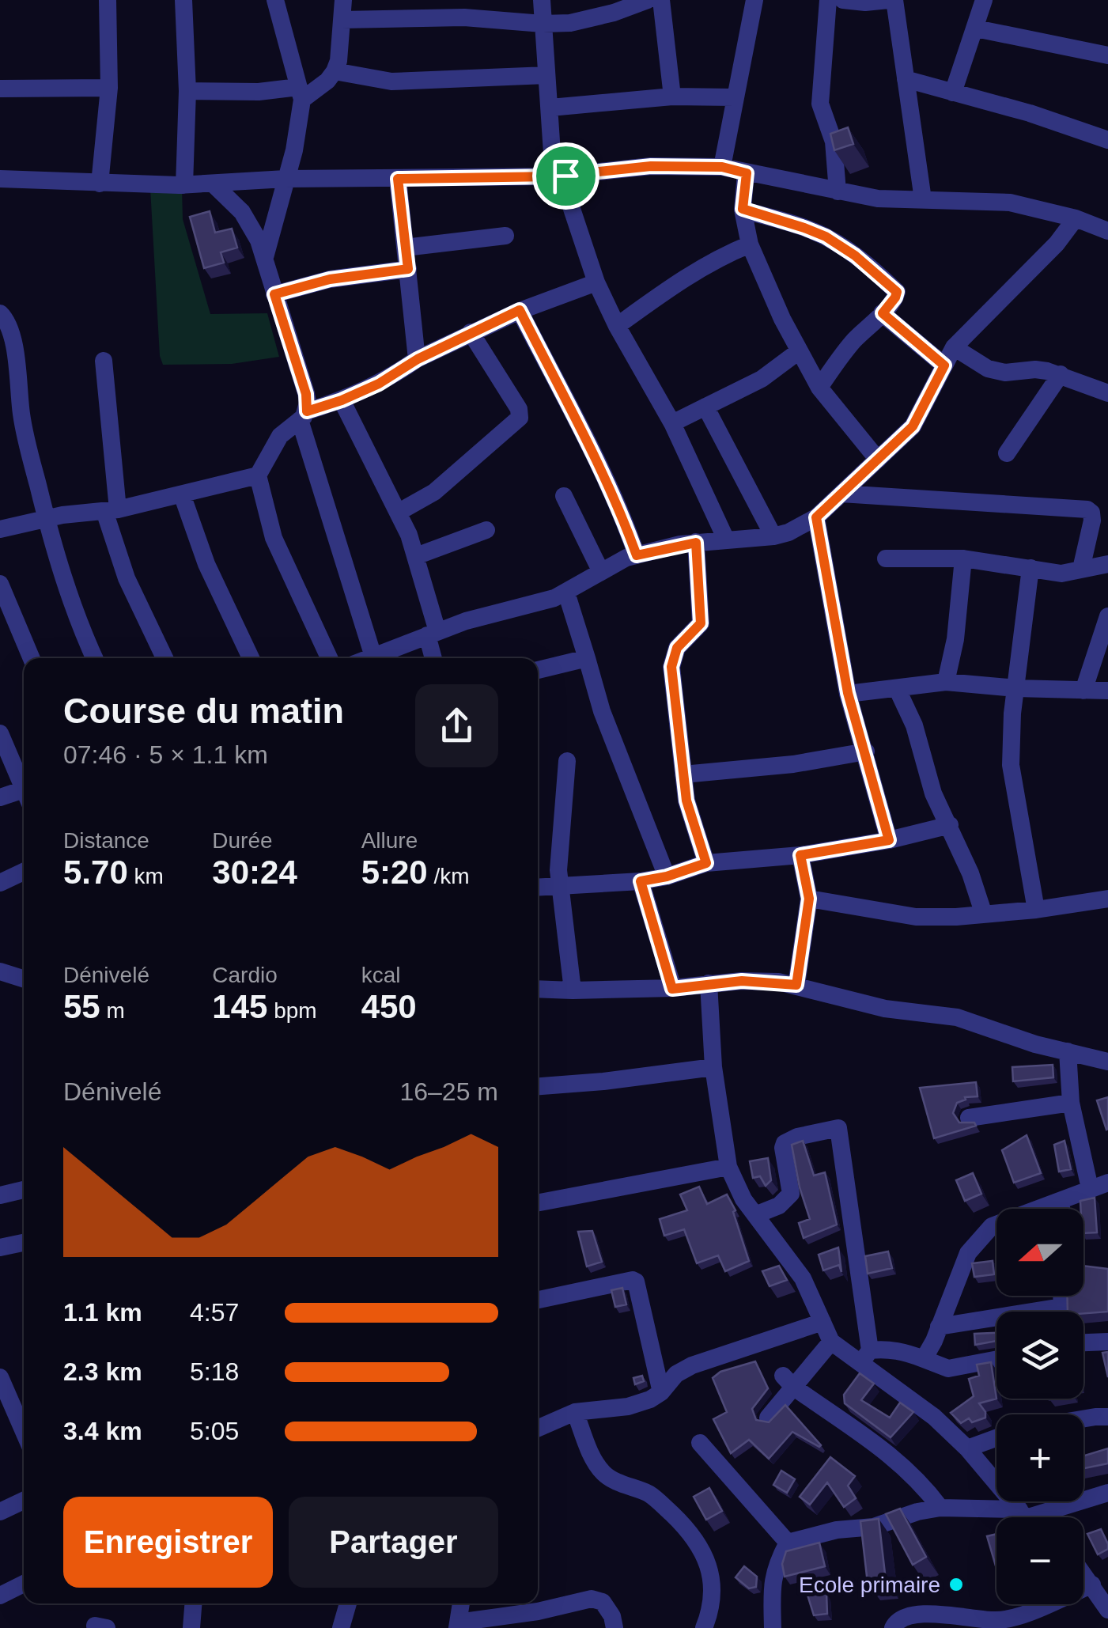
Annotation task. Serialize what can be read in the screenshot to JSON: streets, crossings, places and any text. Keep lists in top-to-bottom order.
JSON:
{
  "places": ["Ecole primaire"],
  "north": "left",
  "page": {
    "heading": ["Course du matin", "07:46 · 5 × 1.1 km"],
    "stats": [
      ["Distance", "5.70 km"],
      ["Durée", "30:24"],
      ["Allure", "5:20 /km"],
      ["Dénivelé", "55 m"],
      ["Cardio", "145 bpm"],
      ["kcal", "450"]
    ],
    "chart": ["Dénivelé", "16–25 m"],
    "map_buttons": ["+", "−"],
    "list": [
      {
        "name": "1.1 km",
        "note": "4:57"
      },
      {
        "name": "2.3 km",
        "note": "5:18"
      },
      {
        "name": "3.4 km",
        "note": "5:05"
      }
    ],
    "buttons": ["Enregistrer", "Partager"]
  }
}
